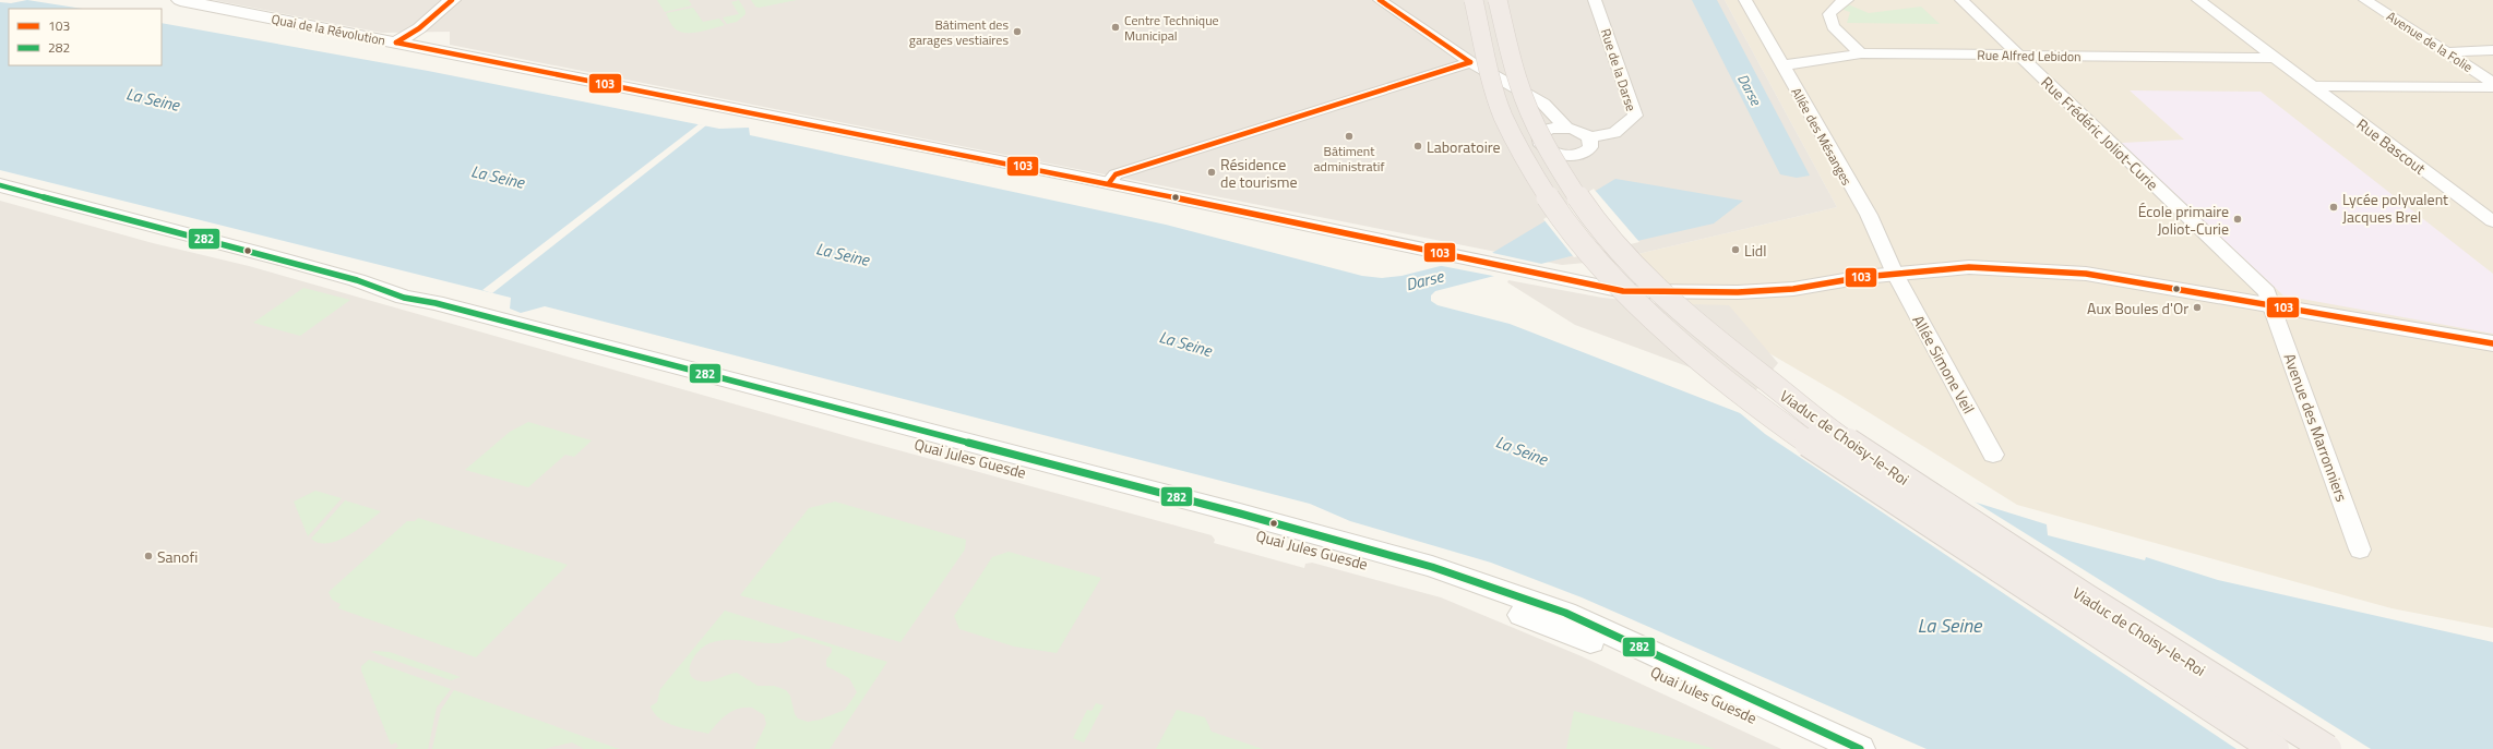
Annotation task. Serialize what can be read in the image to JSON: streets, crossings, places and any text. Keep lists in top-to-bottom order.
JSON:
{
  "streets": {
    "highway": ["Viaduc de Choisy-le-Roi"],
    "main road": ["Quai de la Révolution", "Quai Jules Guesde"],
    "street": [
      "Avenue de la Folie",
      "Rue Alfred Lebidon",
      "Rue de la Darse",
      "Rue Frédéric Joliot-Curie",
      "Allée des Mésanges",
      "Rue Bascout",
      "Allée Simone Veil",
      "Avenue des Marronniers"
    ]
  },
  "crossings": [
    ["Quai de la Révolution", "Rue Frédéric Joliot-Curie"],
    ["Quai de la Révolution", "Allée des Mésanges"],
    ["Quai de la Révolution", "Allée Simone Veil"],
    ["Quai de la Révolution", "Avenue des Marronniers"],
    ["Rue Alfred Lebidon", "Rue Frédéric Joliot-Curie"],
    ["Rue Alfred Lebidon", "Allée des Mésanges"],
    ["Rue Alfred Lebidon", "Rue Bascout"],
    ["Rue Frédéric Joliot-Curie", "Avenue des Marronniers"],
    ["Allée des Mésanges", "Allée Simone Veil"]
  ],
  "water": ["Darse", "La Seine"],
  "places": [
    "Centre Technique Municipal",
    "Bâtiment des garages vestiaires",
    "Bâtiment administratif",
    "Laboratoire",
    "Résidence de tourisme",
    "Lycée polyvalent Jacques Brel",
    "École primaire Joliot-Curie",
    "Lidl",
    "Aux Boules d'Or",
    "Sanofi"
  ],
  "lines": ["transit line 103", "transit line 282"],
  "legend": ["103", "282"]
}
